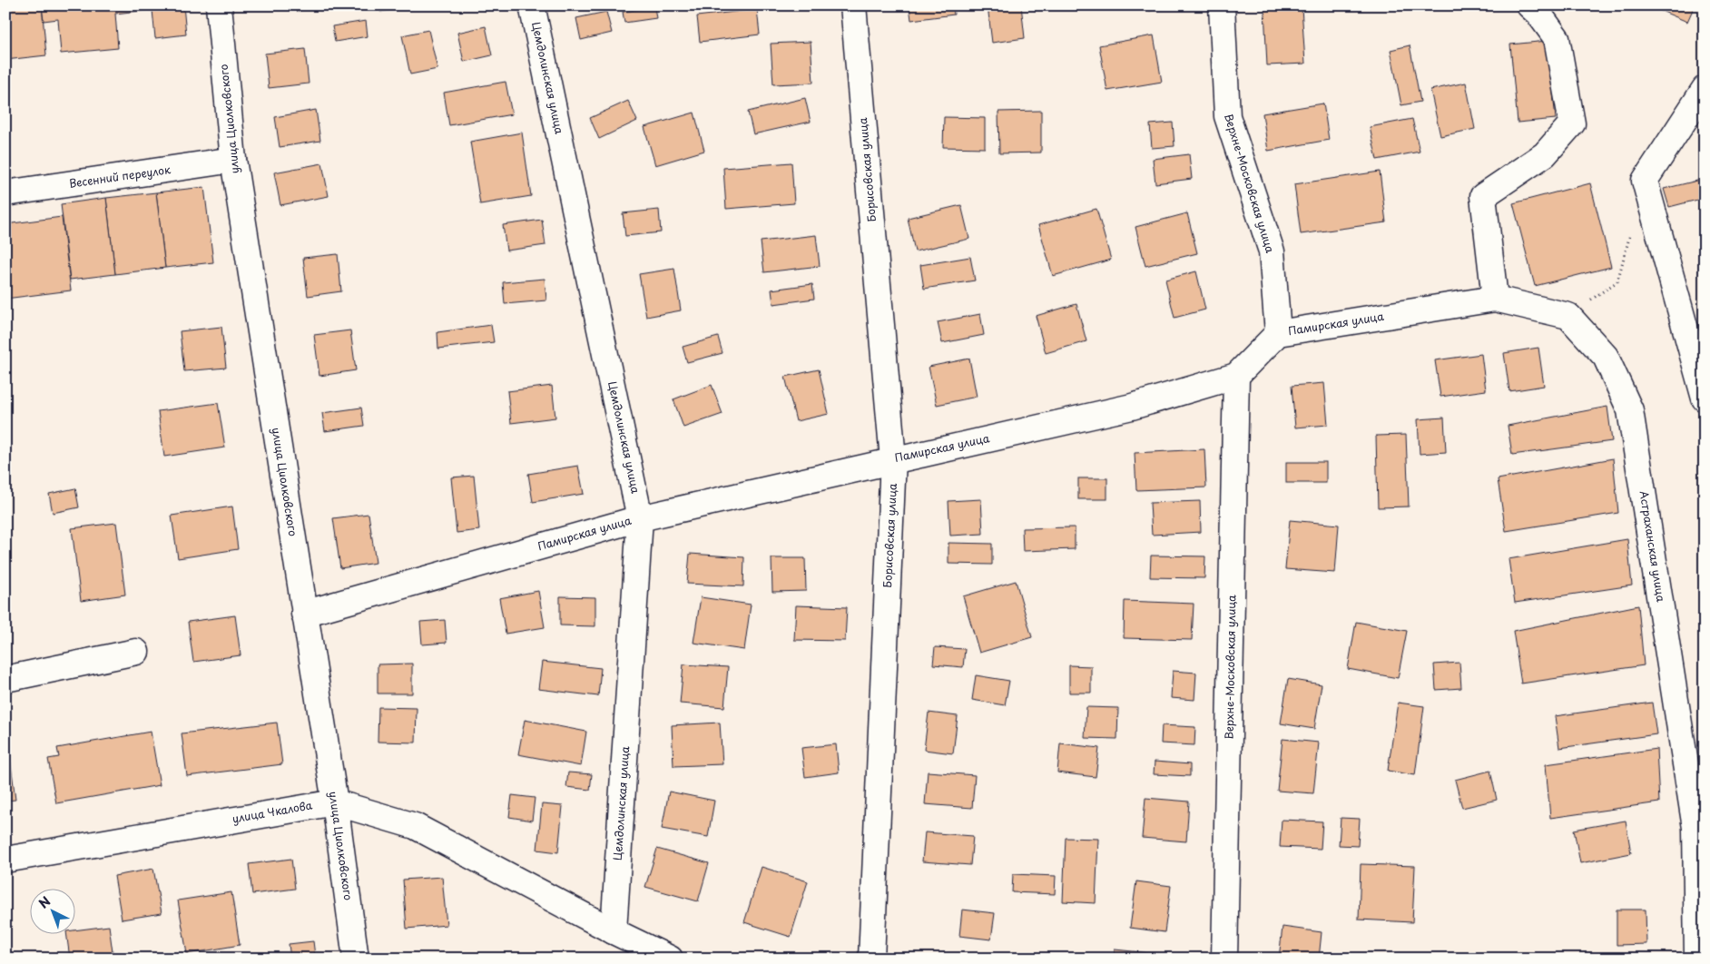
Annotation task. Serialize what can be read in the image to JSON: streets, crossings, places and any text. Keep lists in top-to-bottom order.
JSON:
{
  "streets": {
    "street": [
      "Цемдолинская улица",
      "улица Циолковского",
      "Борисовская улица",
      "Весенний переулок",
      "Верхне-Московская улица",
      "Памирская улица",
      "Астраханская улица",
      "улица Чкалова"
    ]
  },
  "crossings": [
    ["Цемдолинская улица", "Памирская улица"],
    ["Цемдолинская улица", "улица Чкалова"],
    ["улица Циолковского", "Весенний переулок"],
    ["улица Циолковского", "Памирская улица"],
    ["улица Циолковского", "улица Чкалова"],
    ["Борисовская улица", "Памирская улица"],
    ["Верхне-Московская улица", "Памирская улица"],
    ["Памирская улица", "Астраханская улица"]
  ],
  "north": "top left"
}
